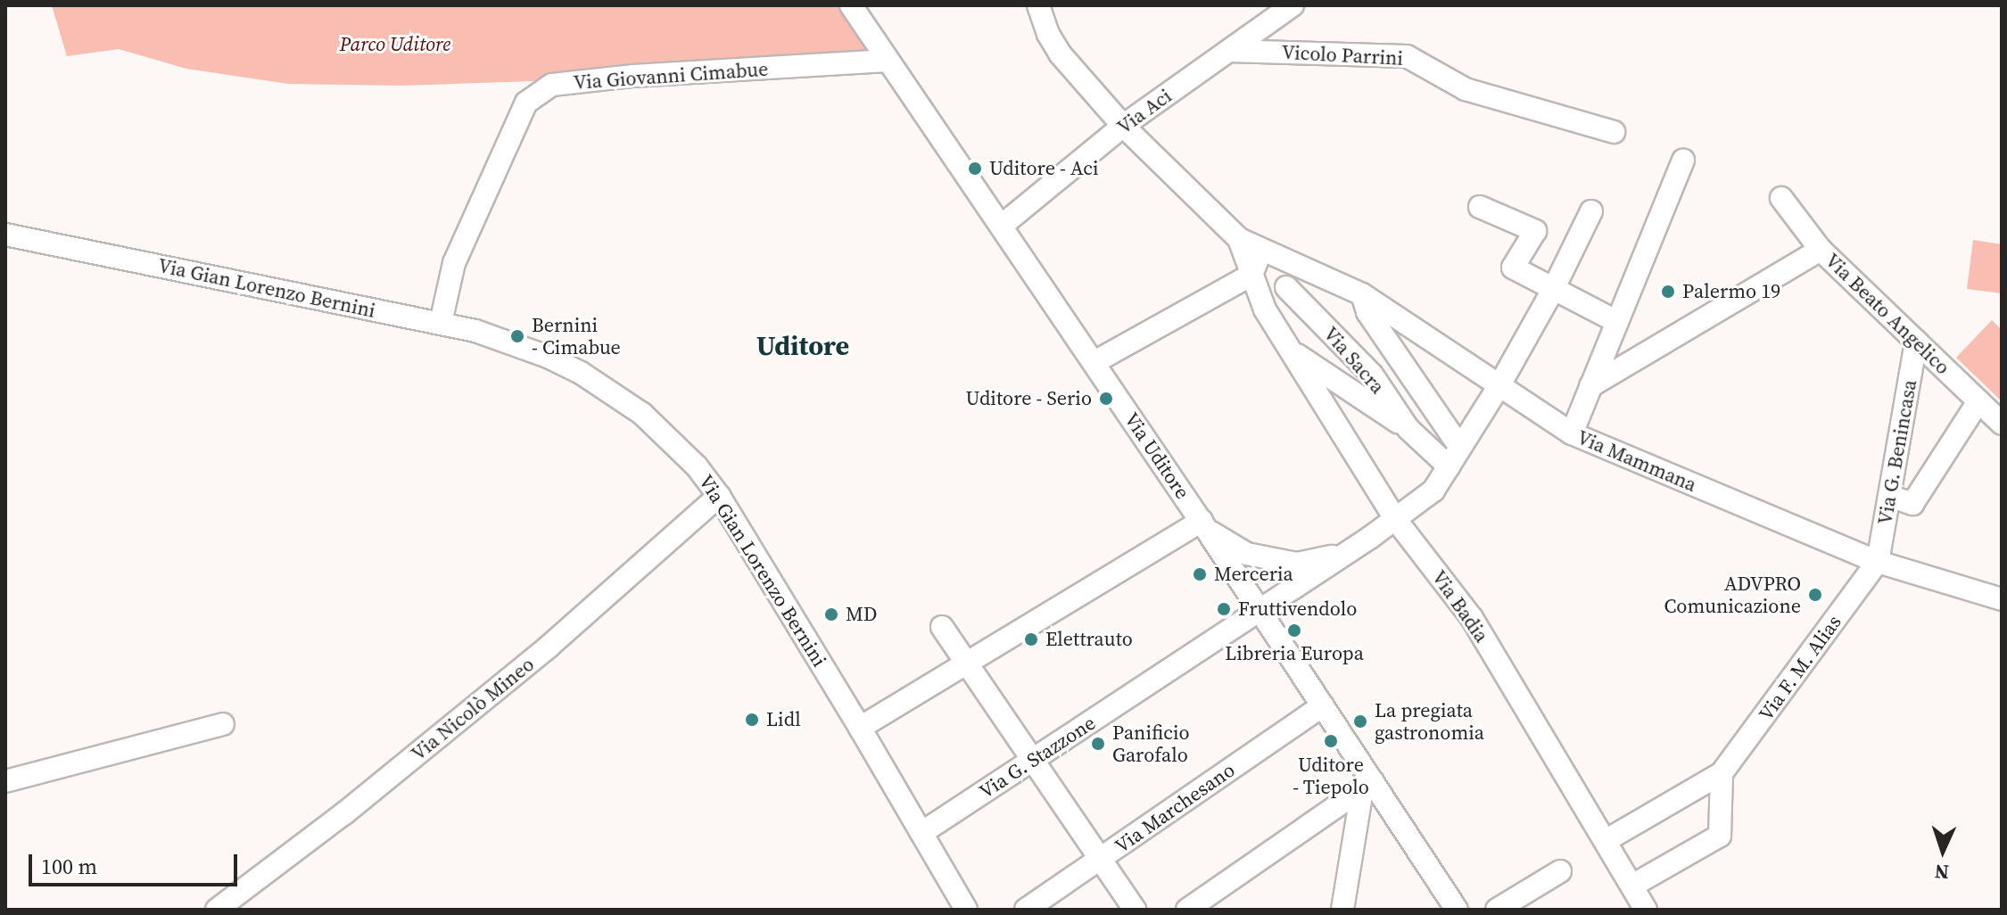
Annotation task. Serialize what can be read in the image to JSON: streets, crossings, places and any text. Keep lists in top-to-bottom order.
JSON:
{
  "streets": {
    "street": [
      "Vicolo Parrini",
      "Via Giovanni Cimabue",
      "Via Aci",
      "Via Gian Lorenzo Bernini",
      "Via Beato Angelico",
      "Via Sacra",
      "Via G. Benincasa",
      "Via Uditore",
      "Via Mammana",
      "Via Badia",
      "Via F. M. Alias",
      "Via Nicolò Mineo",
      "Via G. Stazzone",
      "Via Marchesano"
    ]
  },
  "crossings": [
    ["Vicolo Parrini", "Via Aci"],
    ["Via Giovanni Cimabue", "Via Gian Lorenzo Bernini"],
    ["Via Giovanni Cimabue", "Via Uditore"],
    ["Via Aci", "Via Uditore"],
    ["Via Gian Lorenzo Bernini", "Via Nicolò Mineo"],
    ["Via Gian Lorenzo Bernini", "Via G. Stazzone"],
    ["Via Beato Angelico", "Via G. Benincasa"],
    ["Via Sacra", "Via G. Stazzone"],
    ["Via G. Benincasa", "Via Mammana"],
    ["Via G. Benincasa", "Via F. M. Alias"],
    ["Via Uditore", "Via G. Stazzone"],
    ["Via Uditore", "Via Marchesano"],
    ["Via Mammana", "Via Badia"],
    ["Via Mammana", "Via F. M. Alias"],
    ["Via Mammana", "Via G. Stazzone"],
    ["Via Badia", "Via F. M. Alias"],
    ["Via Badia", "Via G. Stazzone"]
  ],
  "districts": ["Uditore"],
  "parks": ["Parco Uditore"],
  "places": [
    "Uditore - Aci",
    "Palermo 19",
    "Bernini - Cimabue",
    "Uditore - Serio",
    "Merceria",
    "ADVPRO Comunicazione",
    "Fruttivendolo",
    "MD",
    "Libreria Europa",
    "Elettrauto",
    "Lidl",
    "La pregiata gastronomia",
    "Uditore - Tiepolo",
    "Panificio Garofalo"
  ],
  "scale_bar": "100 m",
  "north": "bottom"
}
